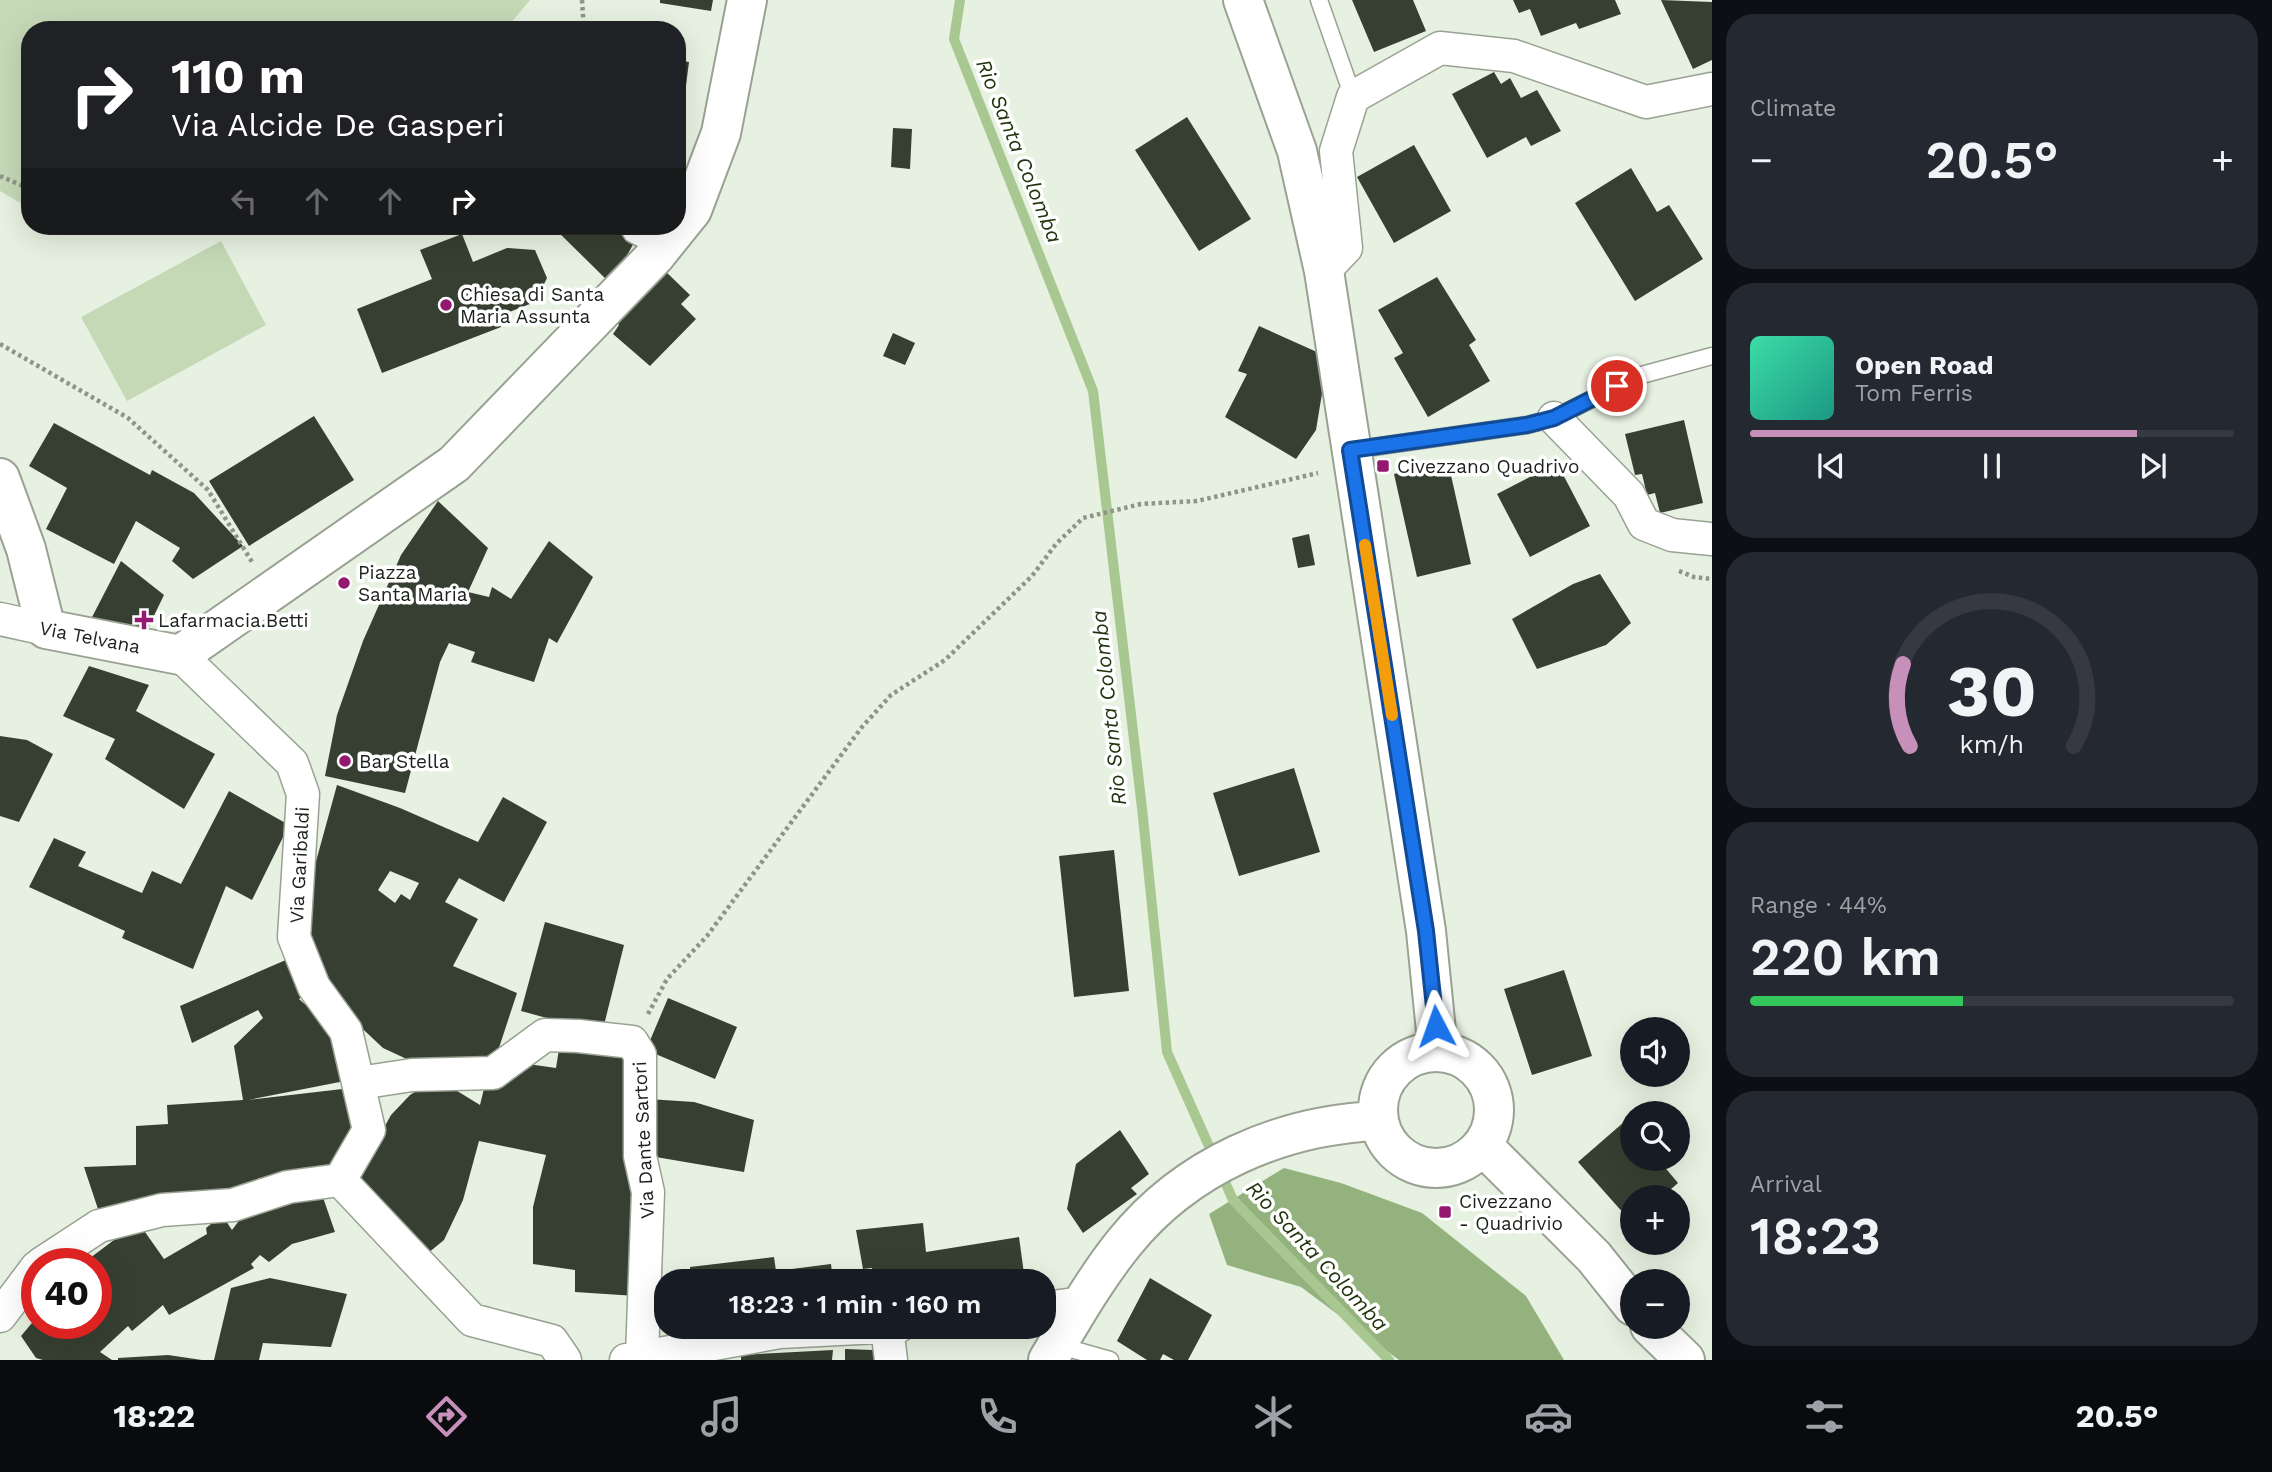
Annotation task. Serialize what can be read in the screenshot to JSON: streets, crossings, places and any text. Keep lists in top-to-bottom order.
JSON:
{
  "streets": {
    "street": ["Via Telvana", "Via Garibaldi", "Via Dante Sartori"]
  },
  "crossings": [
    ["Via Telvana", "Via Garibaldi"],
    ["Via Garibaldi", "Via Dante Sartori"]
  ],
  "water": ["Rio Santa Colomba"],
  "places": {
    "other": ["Chiesa di Santa Maria Assunta", "Piazza Santa Maria", "Bar Stella"],
    "transit": ["Civezzano Quadrivo", "Civezzano - Quadrivio"],
    "health": ["Lafarmacia.Betti"]
  },
  "page": {
    "tile": [
      "Climate",
      ["Range · 44%", "220 km"],
      ["Arrival", "18:23"]
    ],
    "turn": ["110 m", "Via Alcide De Gasperi"],
    "heat": ["−", "20.5°", "+"],
    "song": ["Open Road", "Tom Ferris"],
    "map_buttons": ["+", "−"],
    "limit": "40",
    "trip": "18:23 · 1 min · 160 m",
    "tabs": ["18:22", "20.5°"],
    "gauge": ["30", "km/h"]
  }
}
